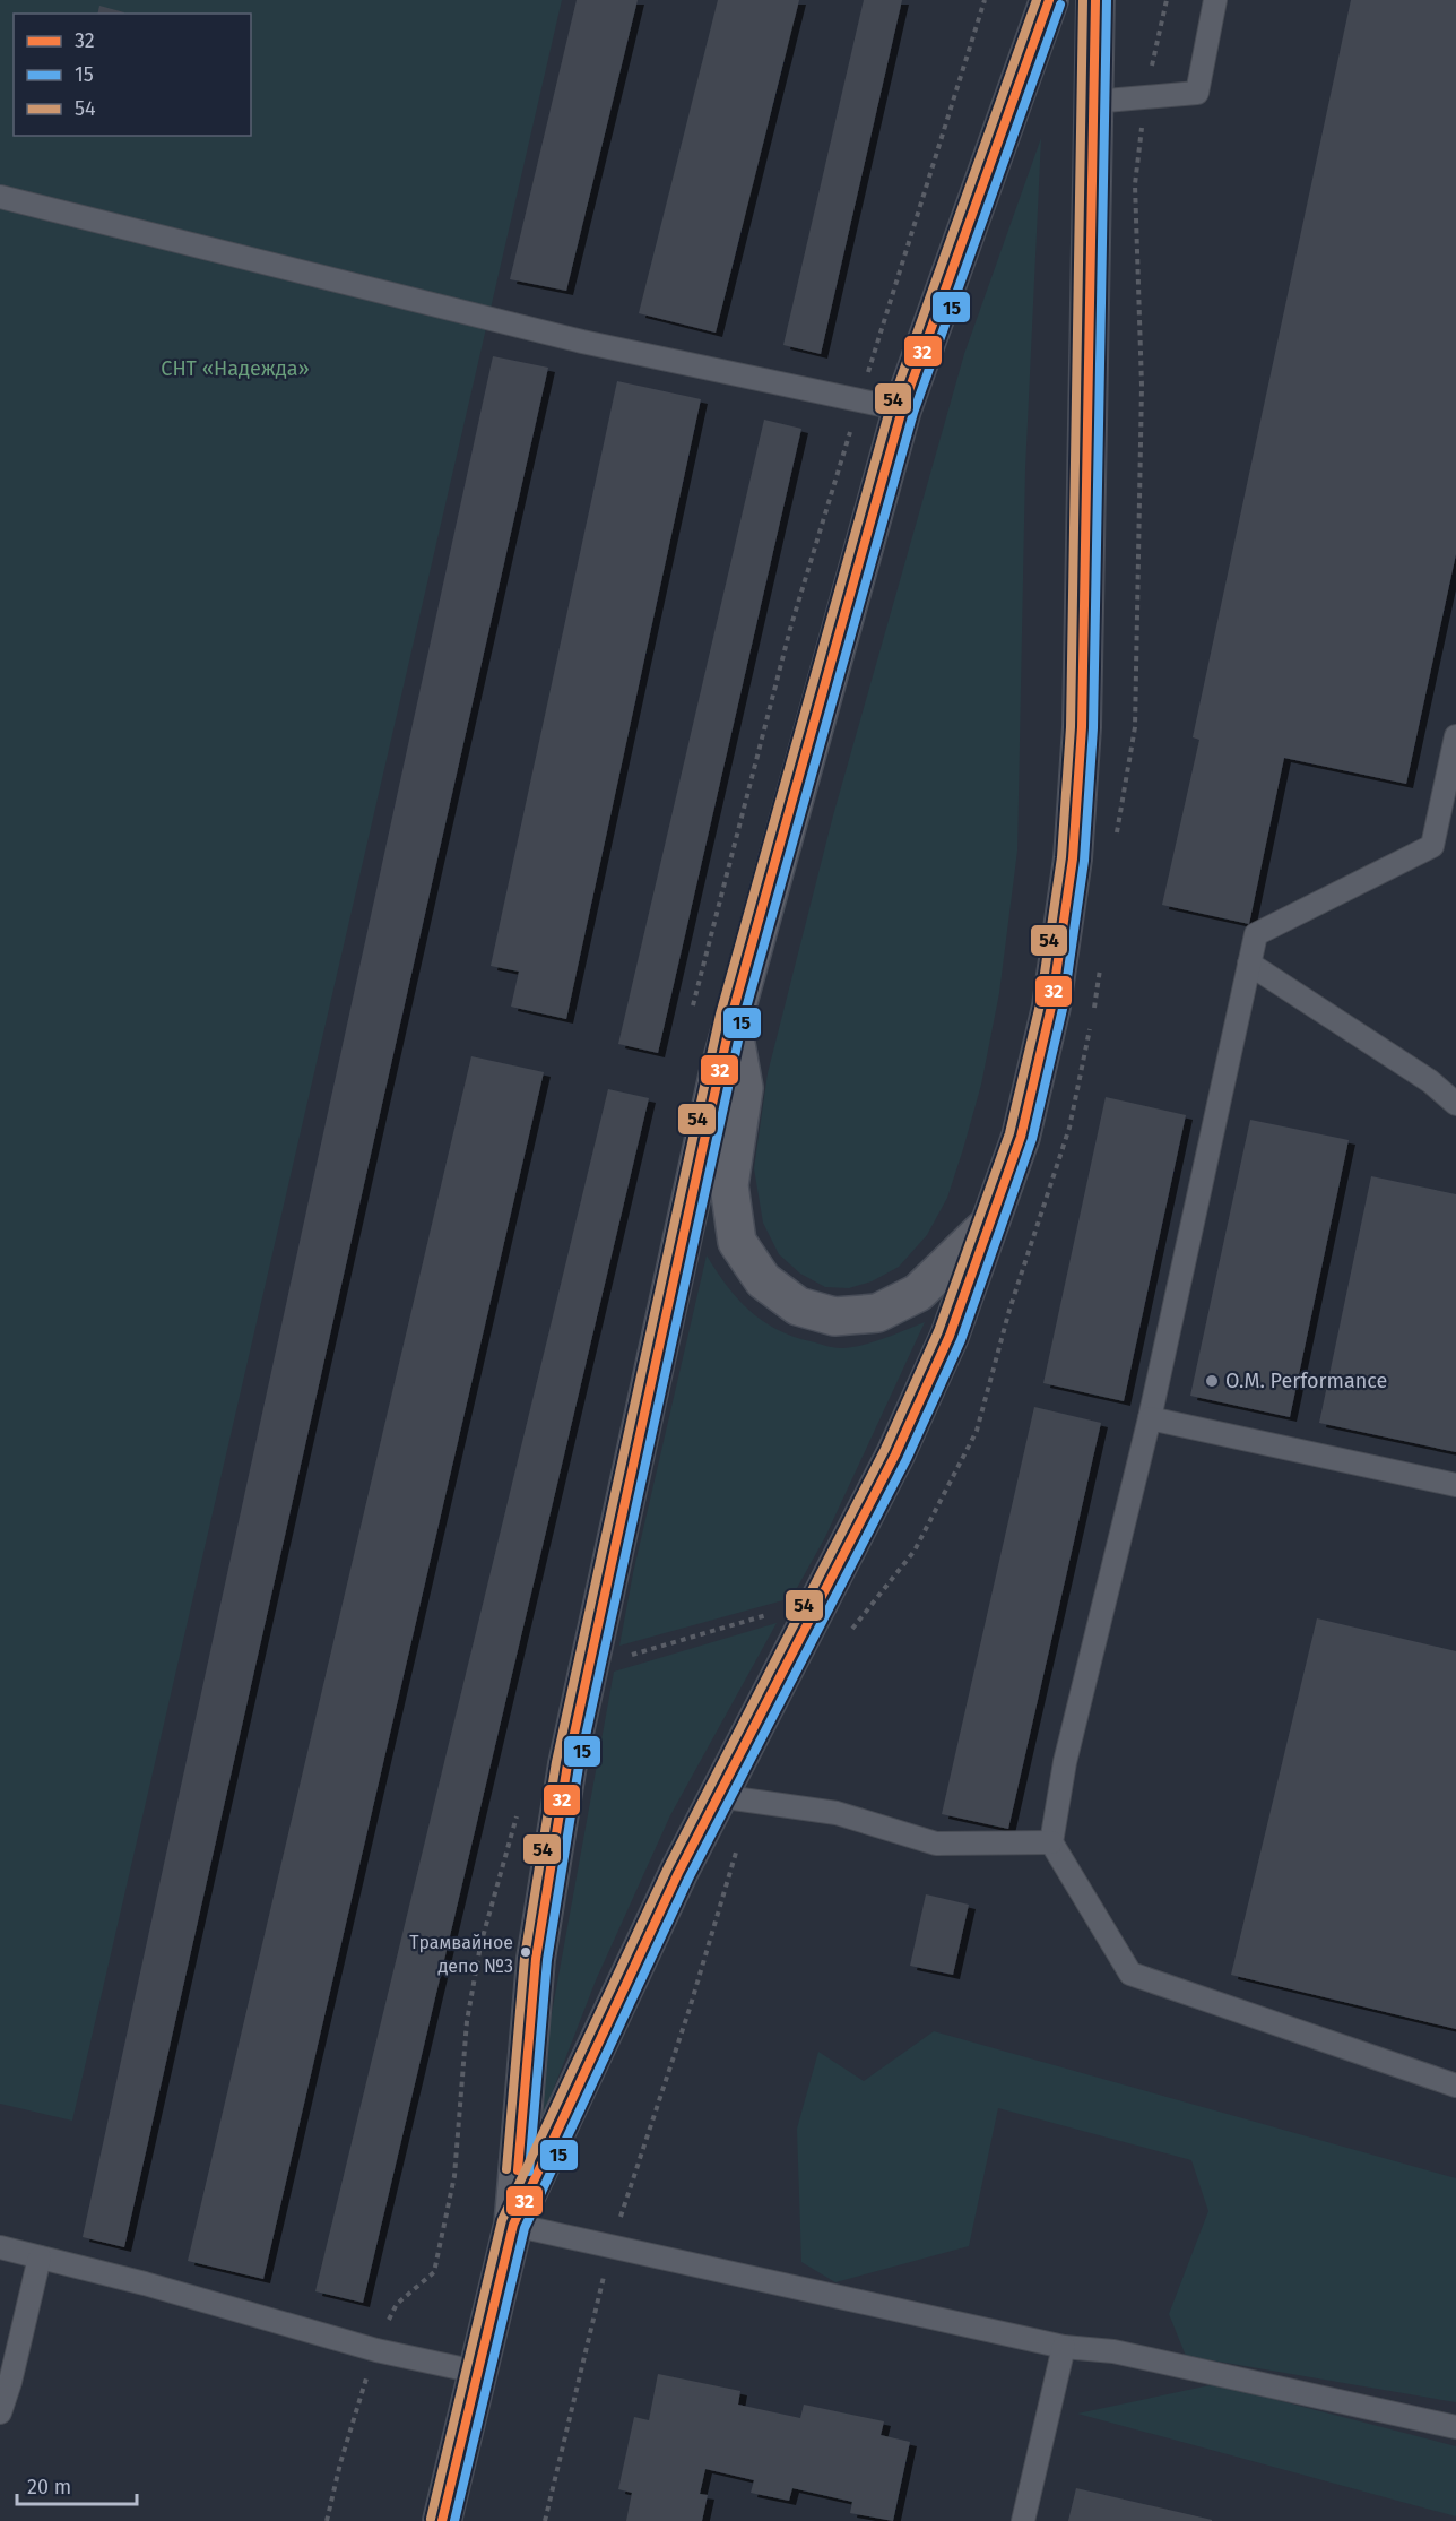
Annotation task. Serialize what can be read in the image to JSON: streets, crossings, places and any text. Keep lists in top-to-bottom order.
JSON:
{
  "parks": ["СНТ «Надежда»"],
  "places": ["O.M. Performance", "Трамвайное депо №3"],
  "lines": ["transit line 32", "transit line 15", "transit line 54"],
  "legend": ["32", "15", "54"],
  "scale_bar": "20 m"
}
